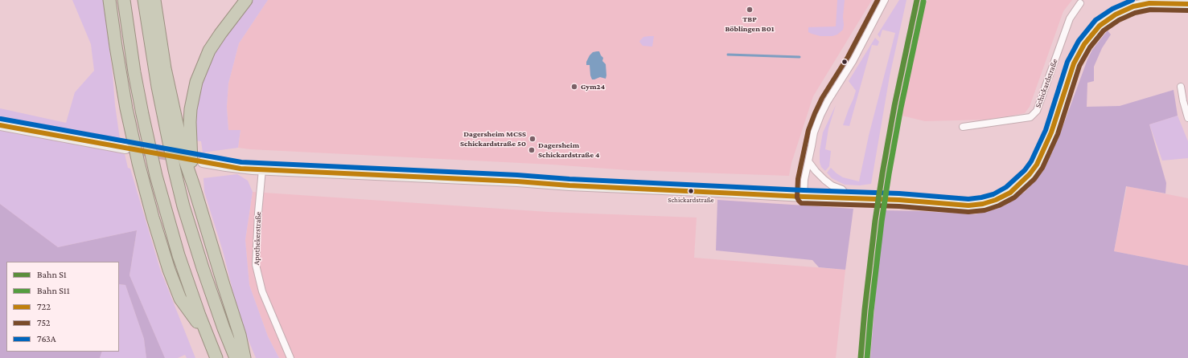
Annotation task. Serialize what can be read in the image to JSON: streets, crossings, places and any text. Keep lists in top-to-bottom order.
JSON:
{
  "streets": {
    "street": ["Schickardstraße", "Apothekerstraße"]
  },
  "places": [
    "TBP Böblingen B01",
    "Gym24",
    "Dagersheim MCSS Schickardstraße 50",
    "Dagersheim Schickardstraße 4",
    "Schickardstraße"
  ],
  "lines": [
    "rail line S1",
    "transit line 752",
    "transit line 763A",
    "rail line S11",
    "transit line 722"
  ],
  "legend": [
    "Bahn S1",
    "Bahn S11",
    "722",
    "752",
    "763A"
  ]
}
